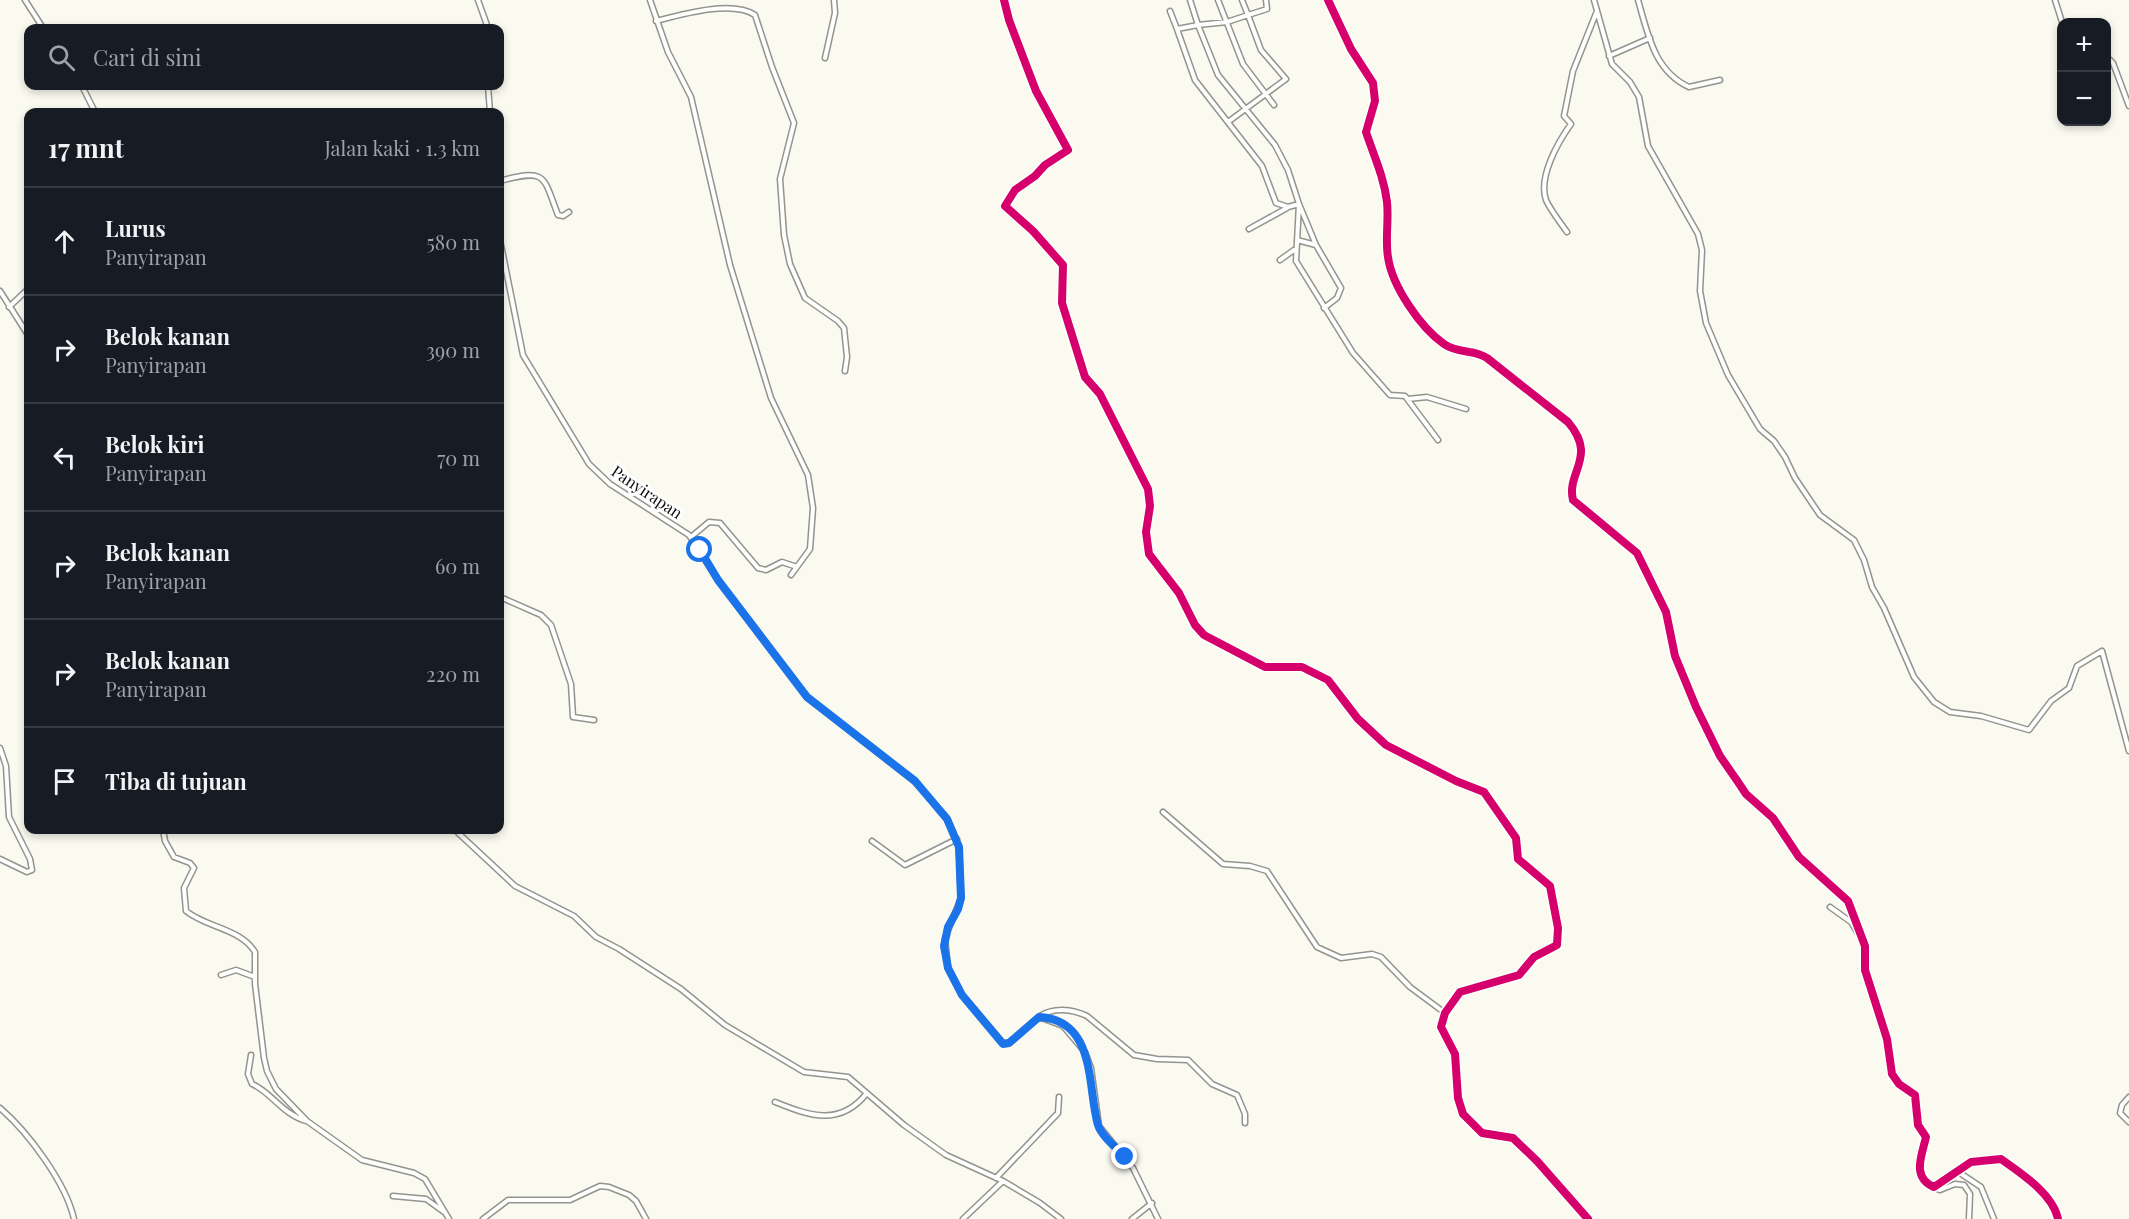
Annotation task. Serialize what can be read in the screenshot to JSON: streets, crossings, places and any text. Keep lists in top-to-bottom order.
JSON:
{
  "streets": {
    "street": ["Panyirapan"]
  },
  "page": {
    "map_buttons": ["+", "−"],
    "search": "Cari di sini",
    "heading": ["17 mnt", "Jalan kaki · 1.3 km"],
    "list": [
      ["Lurus", "Panyirapan", "580 m"],
      ["Belok kanan", "Panyirapan", "390 m"],
      ["Belok kiri", "Panyirapan", "70 m"],
      ["Belok kanan", "Panyirapan", "60 m"],
      ["Belok kanan", "Panyirapan", "220 m"],
      "Tiba di tujuan"
    ]
  }
}
